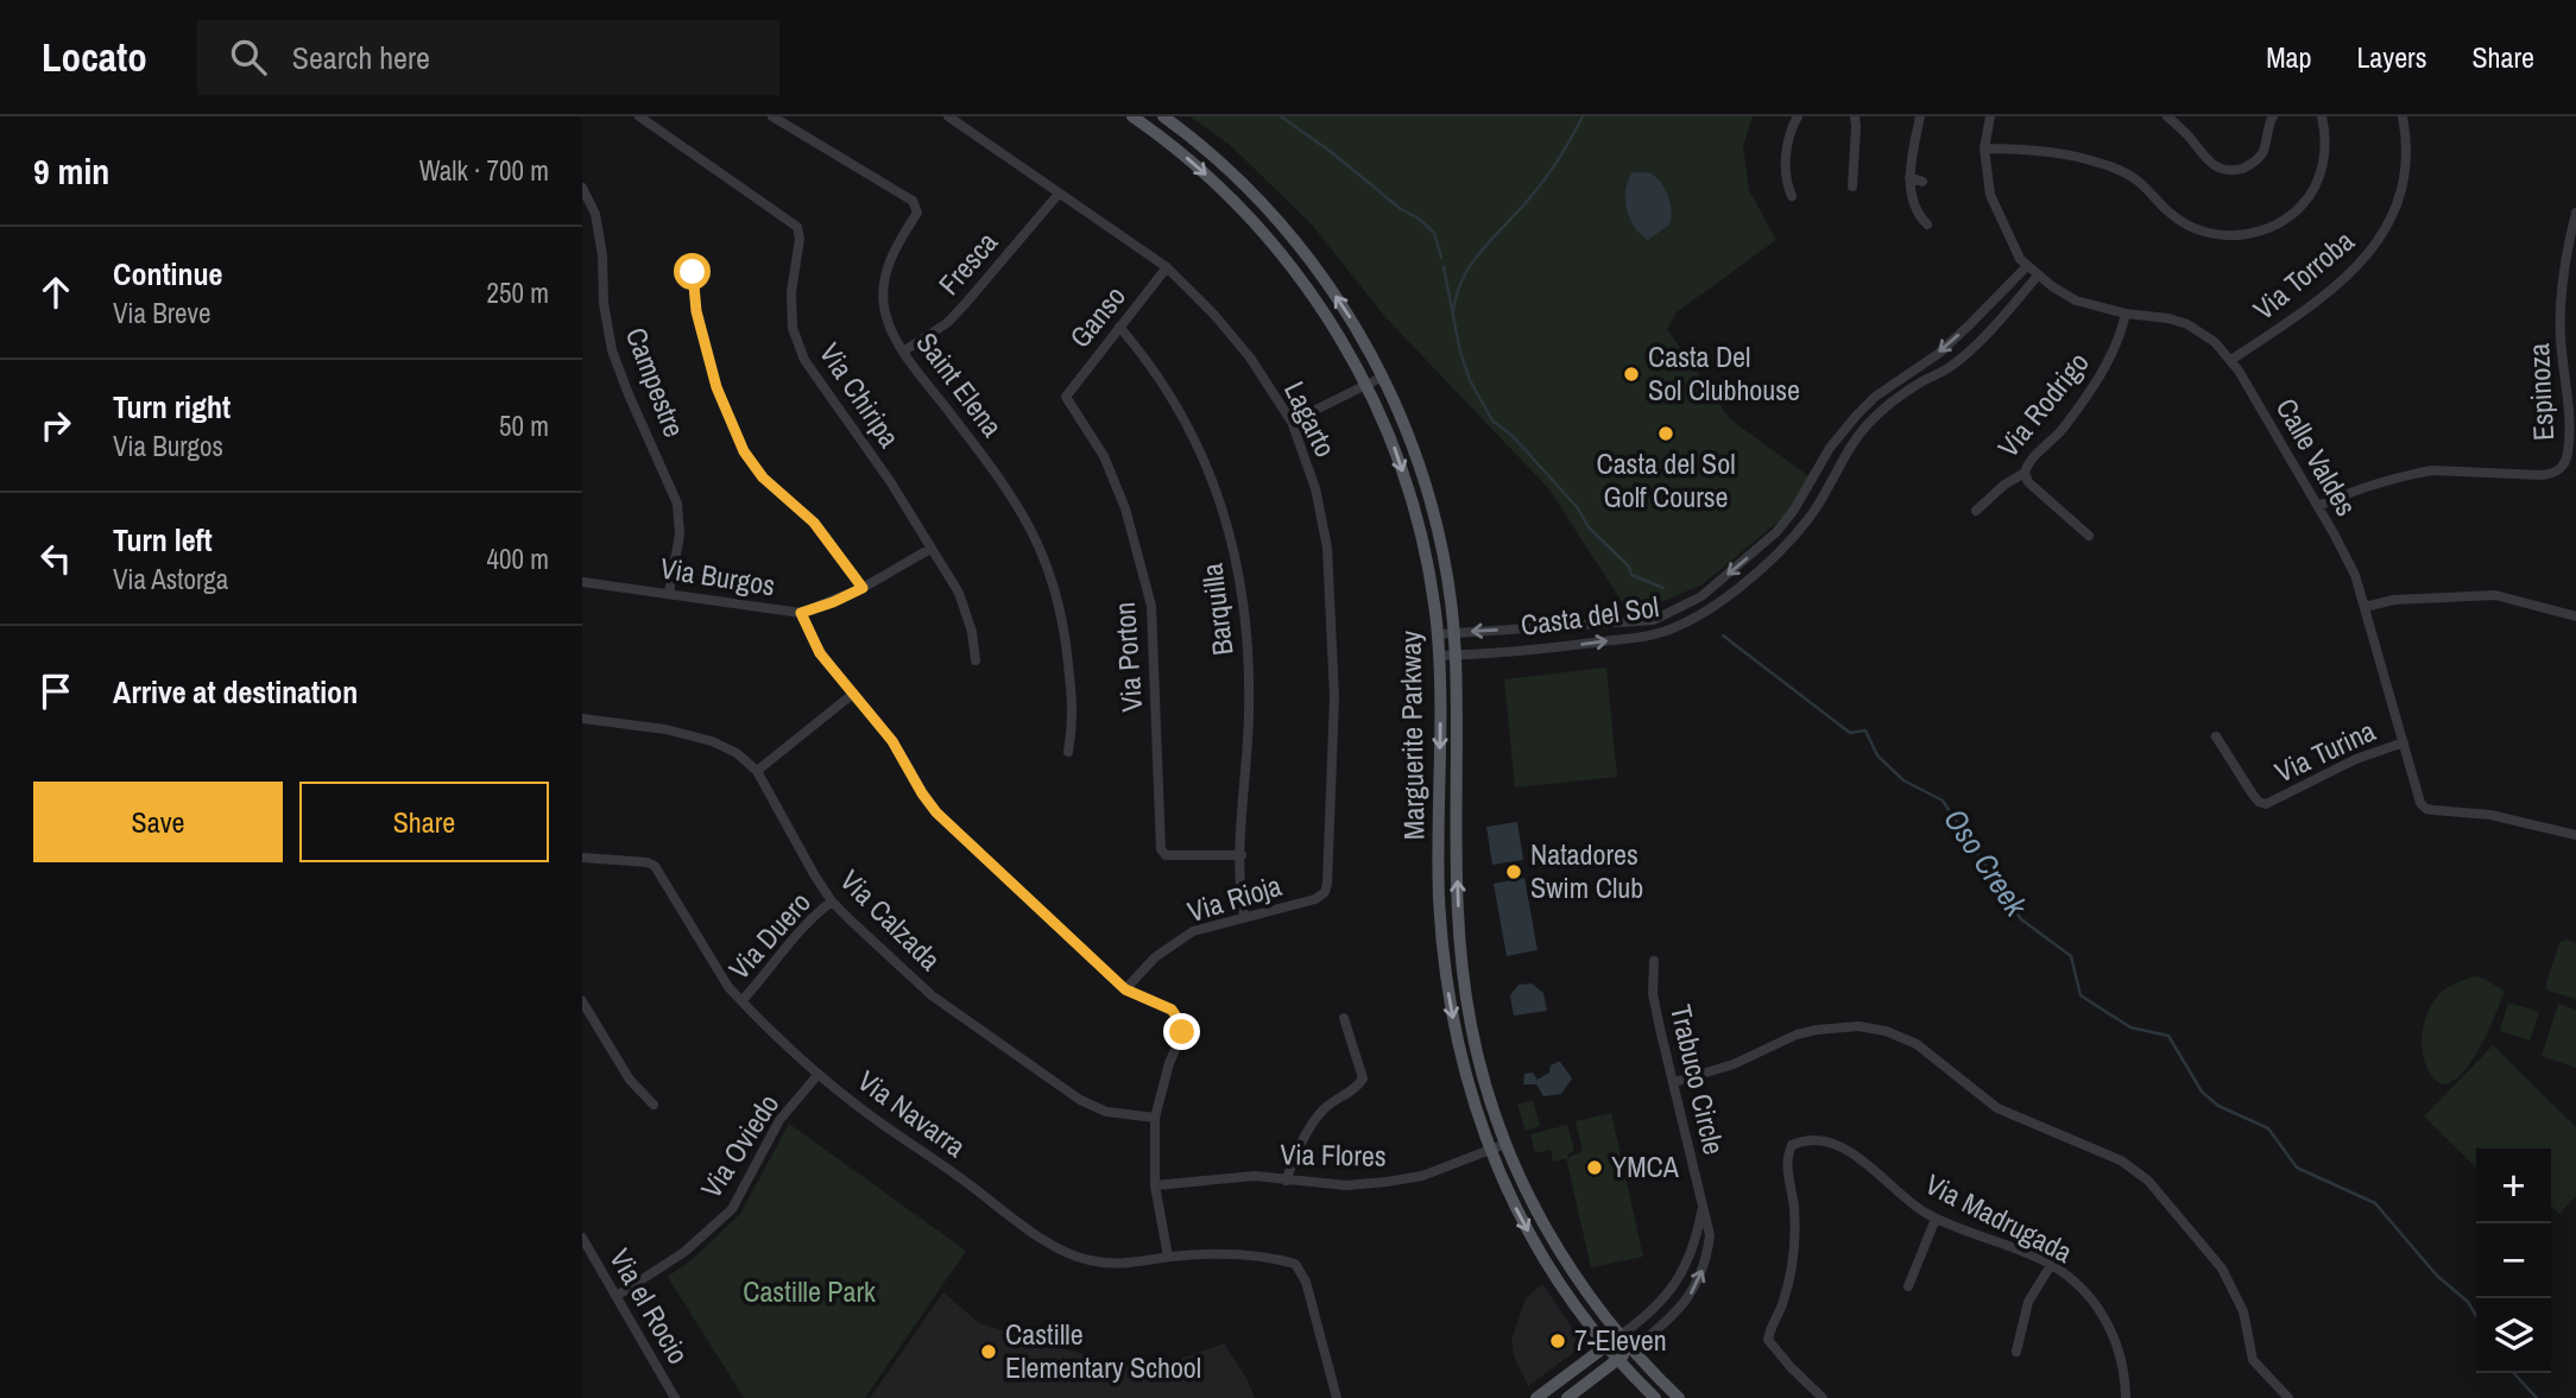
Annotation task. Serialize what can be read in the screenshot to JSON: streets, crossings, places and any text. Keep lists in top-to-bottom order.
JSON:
{
  "streets": {
    "main road": ["Marguerite Parkway"],
    "street": [
      "Fresca",
      "Via Torroba",
      "Ganso",
      "Campestre",
      "Saint Elena",
      "Espinoza",
      "Via Chiripa",
      "Via Rodrigo",
      "Lagarto",
      "Calle Valdes",
      "Via Burgos",
      "Barquilla",
      "Casta del Sol",
      "Via Porton",
      "Via Turina",
      "Via Rioja",
      "Via Calzada",
      "Via Duero",
      "Trabuco Circle",
      "Via Navarra",
      "Via Oviedo",
      "Via Flores",
      "Via Madrugada",
      "Via el Rocio"
    ]
  },
  "crossings": [
    ["Fresca", "Saint Elena"],
    ["Fresca", "Lagarto"],
    ["Via Torroba", "Calle Valdes"],
    ["Ganso", "Lagarto"],
    ["Ganso", "Barquilla"],
    ["Ganso", "Via Porton"],
    ["Campestre", "Via Burgos"],
    ["Espinoza", "Calle Valdes"],
    ["Via Chiripa", "Via Burgos"],
    ["Via Rodrigo", "Calle Valdes"],
    ["Lagarto", "Via Rioja"],
    ["Calle Valdes", "Casta del Sol"],
    ["Calle Valdes", "Via Turina"],
    ["Barquilla", "Via Porton"],
    ["Barquilla", "Via Rioja"],
    ["Casta del Sol", "Marguerite Parkway"],
    ["Marguerite Parkway", "Trabuco Circle"],
    ["Marguerite Parkway", "Via Flores"],
    ["Via Calzada", "Via Duero"],
    ["Via Duero", "Via Navarra"],
    ["Via Navarra", "Via Oviedo"],
    ["Via Oviedo", "Via el Rocio"]
  ],
  "water": ["Oso Creek"],
  "parks": ["Castille Park"],
  "places": [
    "Casta Del Sol Clubhouse",
    "Casta del Sol Golf Course",
    "Natadores Swim Club",
    "YMCA",
    "7-Eleven",
    "Castille Elementary School"
  ],
  "page": {
    "header": "Locato",
    "search": "Search here",
    "nav": ["Map", "Layers", "Share"],
    "heading": ["9 min", "Walk · 700 m"],
    "list": [
      ["Continue", "Via Breve", "250 m"],
      ["Turn right", "Via Burgos", "50 m"],
      ["Turn left", "Via Astorga", "400 m"],
      "Arrive at destination"
    ],
    "buttons": ["Save", "Share"],
    "map_buttons": ["+", "−"]
  }
}
